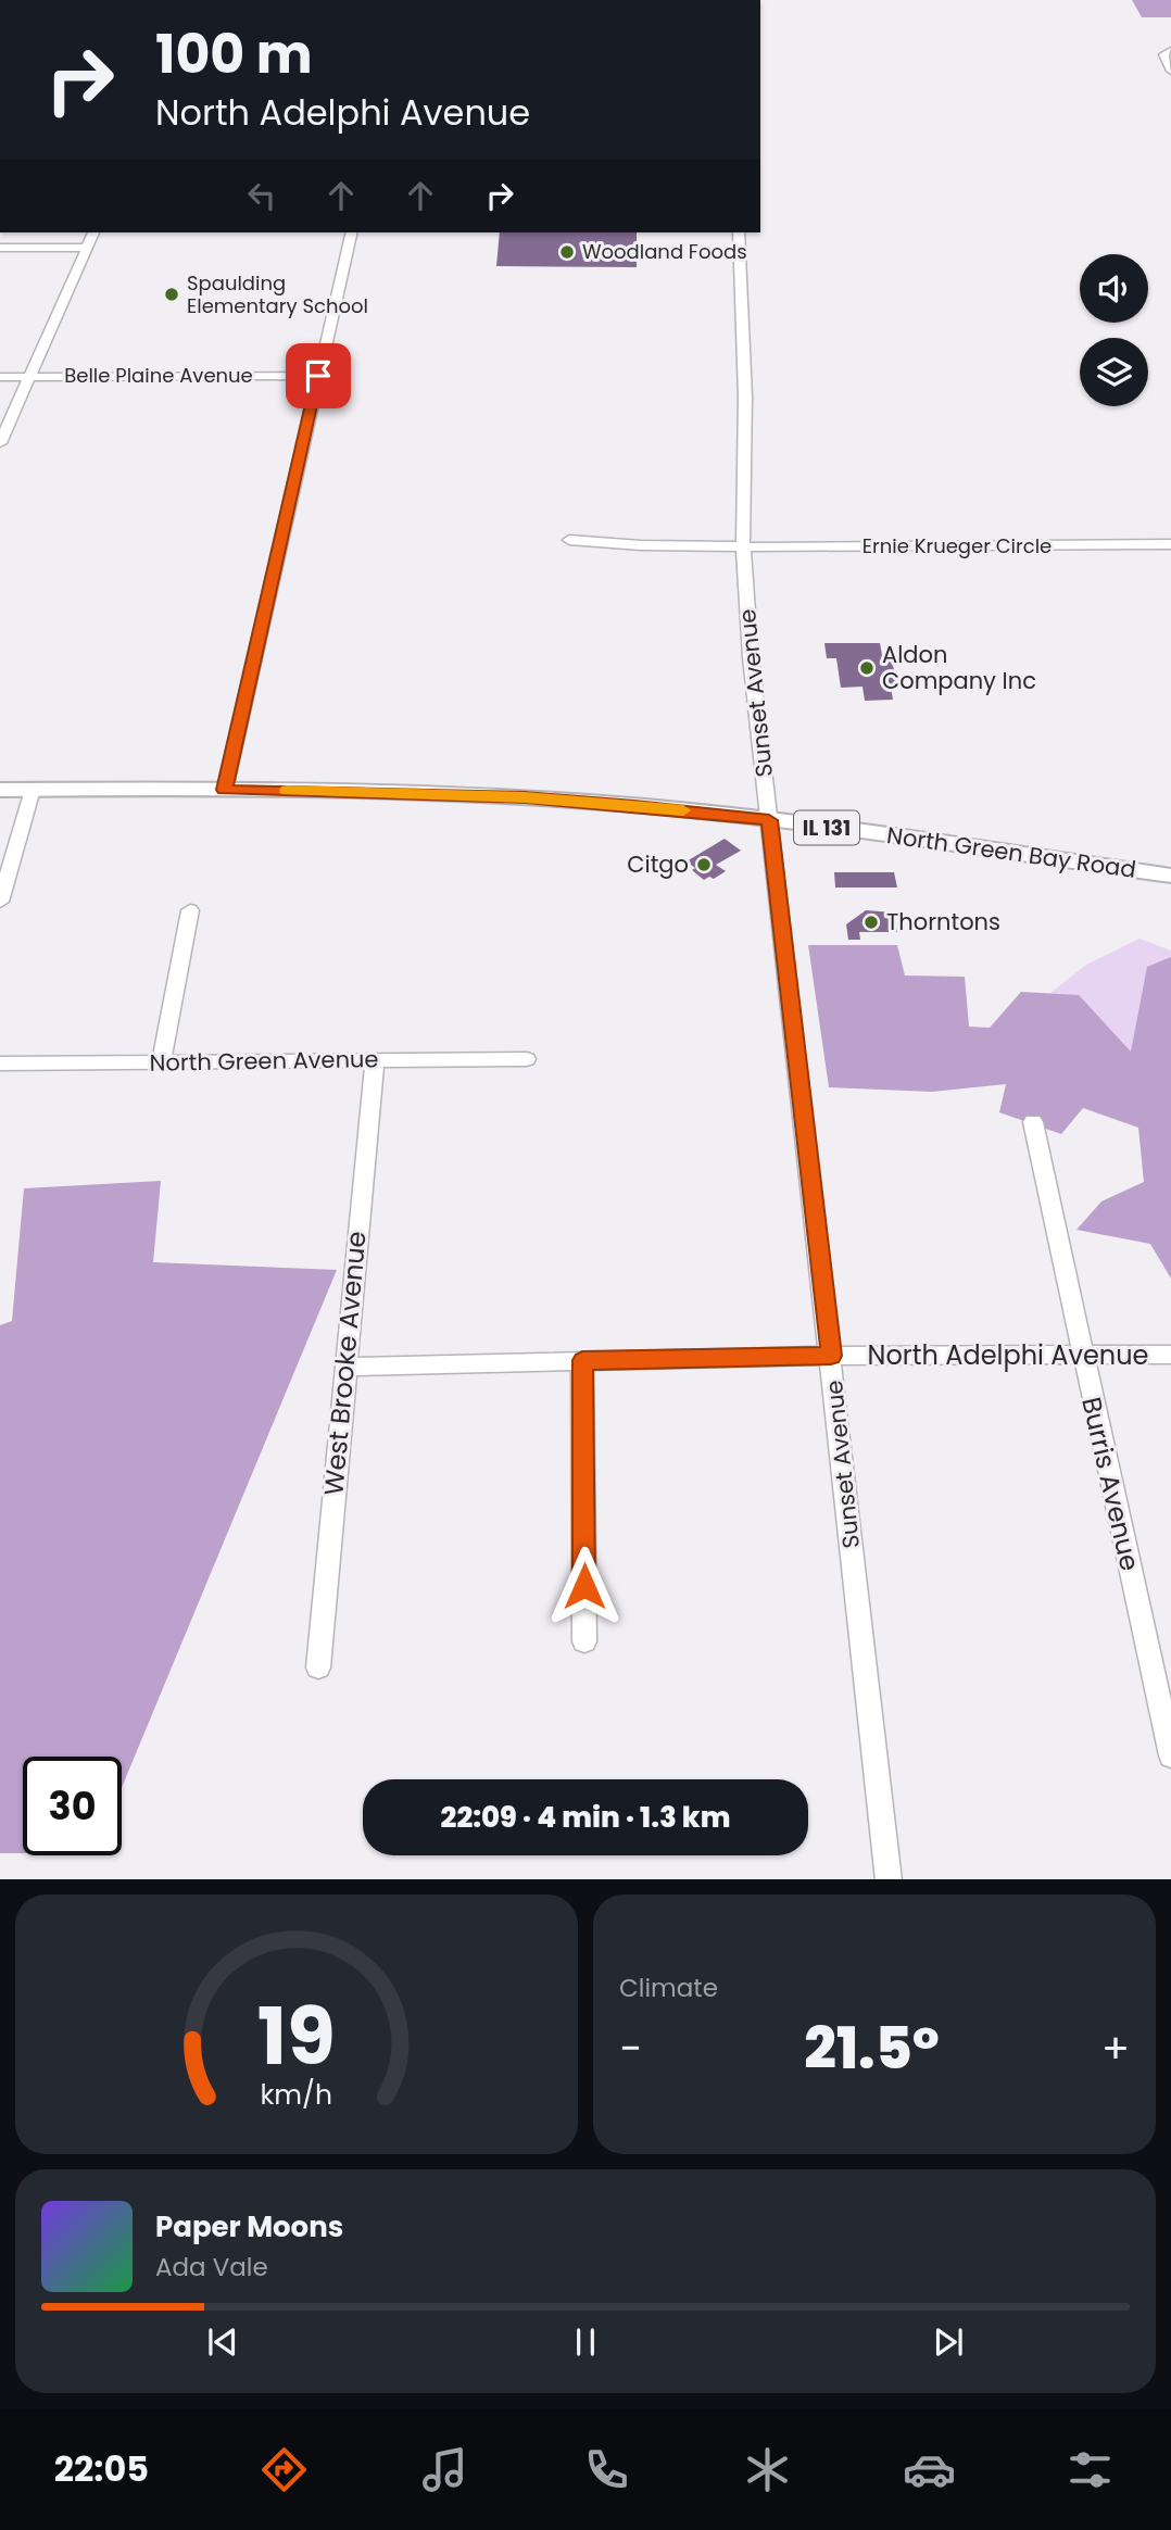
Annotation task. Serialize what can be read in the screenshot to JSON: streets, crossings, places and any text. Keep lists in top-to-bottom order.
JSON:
{
  "streets": {
    "main road": ["IL 131", "North Green Bay Road"],
    "street": [
      "Belle Plaine Avenue",
      "Ernie Krueger Circle",
      "Sunset Avenue",
      "North Green Avenue",
      "North Adelphi Avenue",
      "West Brooke Avenue",
      "Burris Avenue"
    ]
  },
  "crossings": [
    ["Ernie Krueger Circle", "Sunset Avenue"],
    ["Sunset Avenue", "North Green Bay Road"],
    ["Sunset Avenue", "North Adelphi Avenue"],
    ["IL 131", "North Green Bay Road"],
    ["North Green Avenue", "West Brooke Avenue"],
    ["North Adelphi Avenue", "West Brooke Avenue"],
    ["North Adelphi Avenue", "Burris Avenue"]
  ],
  "places": [
    "Woodland Foods",
    "Spaulding Elementary School",
    "Aldon Company Inc",
    "Citgo",
    "Thorntons"
  ],
  "page": {
    "turn": ["100 m", "North Adelphi Avenue"],
    "limit": "30",
    "trip": "22:09 · 4 min · 1.3 km",
    "tile": "Climate",
    "heat": ["−", "21.5°", "+"],
    "song": ["Paper Moons", "Ada Vale"],
    "tabs": "22:05",
    "gauge": ["19", "km/h"]
  }
}
